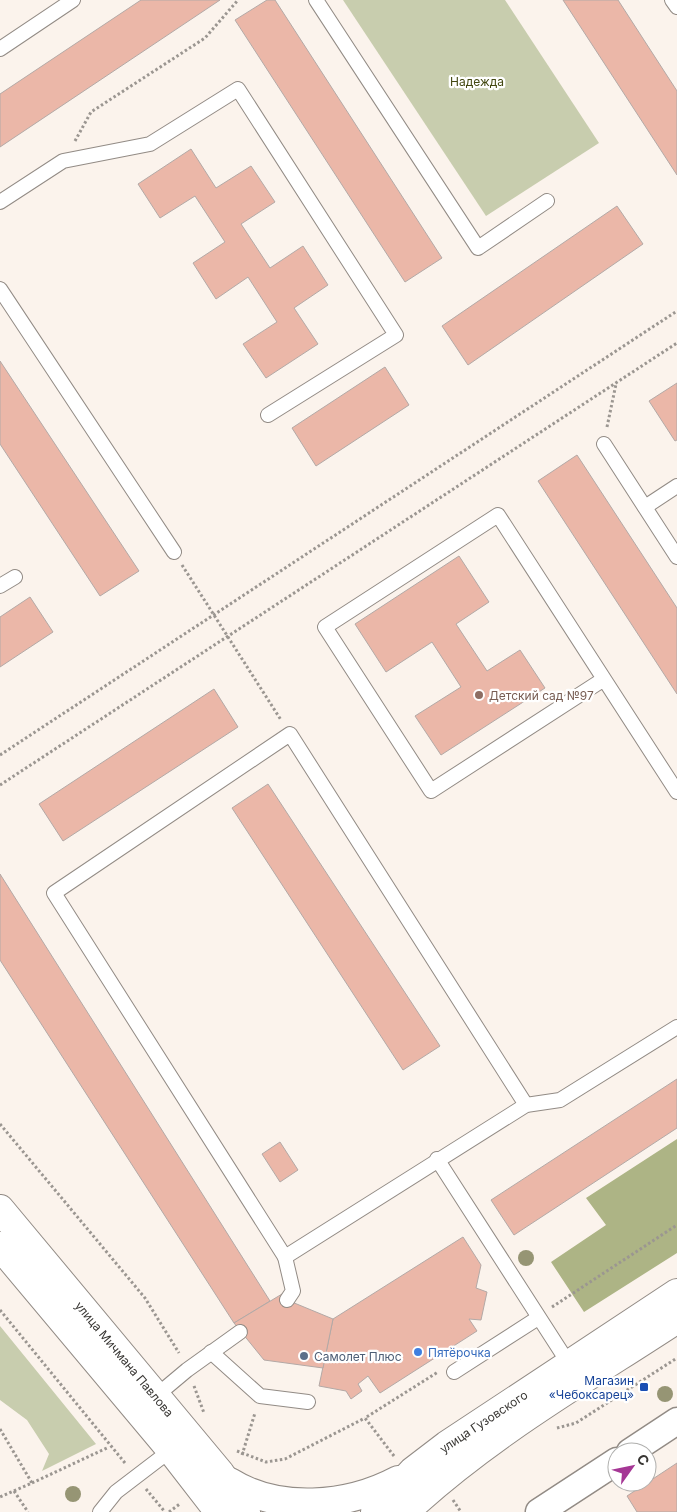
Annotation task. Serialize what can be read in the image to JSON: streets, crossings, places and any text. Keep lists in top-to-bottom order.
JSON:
{
  "streets": {
    "main road": ["улица Мичмана Павлова", "улица Гузовского"]
  },
  "parks": ["Надежда"],
  "places": {
    "other": ["Детский сад №97", "Пятёрочка", "Самолет Плюс"],
    "transit": ["Магазин «Чебоксарец»"]
  },
  "north": "top right"
}
